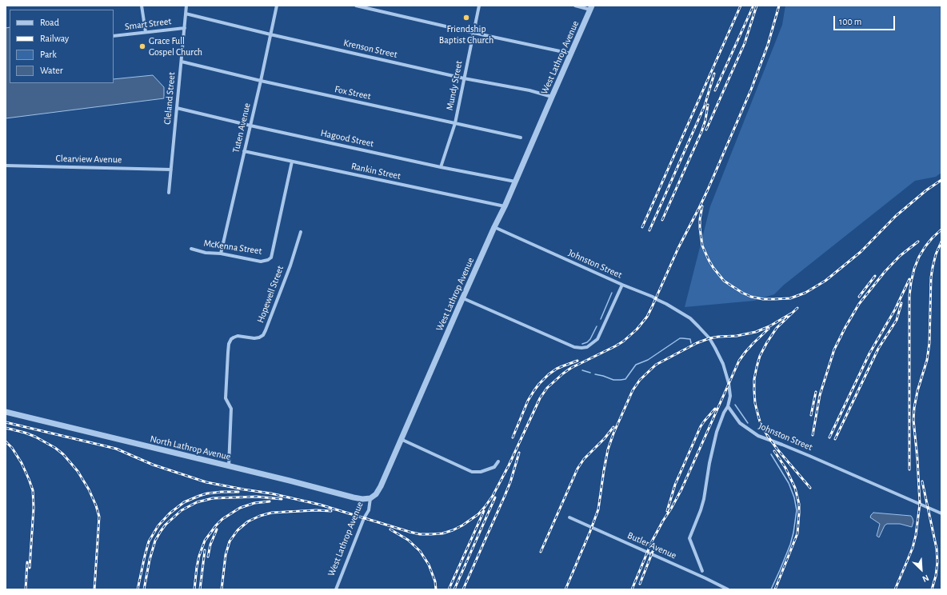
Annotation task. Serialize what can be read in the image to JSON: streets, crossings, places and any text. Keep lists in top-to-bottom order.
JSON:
{
  "streets": {
    "street": [
      "Smart Street",
      "Krenson Street",
      "West Lathrop Avenue",
      "Mundy Street",
      "Fox Street",
      "Cleland Street",
      "Tuten Avenue",
      "Hagood Street",
      "Clearview Avenue",
      "Rankin Street",
      "McKenna Street",
      "Johnston Street",
      "Hopewell Street",
      "North Lathrop Avenue",
      "Butler Avenue"
    ]
  },
  "crossings": [
    ["Smart Street", "Cleland Street"],
    ["Krenson Street", "West Lathrop Avenue"],
    ["Krenson Street", "Mundy Street"],
    ["Krenson Street", "Cleland Street"],
    ["Krenson Street", "Tuten Avenue"],
    ["West Lathrop Avenue", "Hagood Street"],
    ["West Lathrop Avenue", "Rankin Street"],
    ["West Lathrop Avenue", "Johnston Street"],
    ["West Lathrop Avenue", "North Lathrop Avenue"],
    ["Mundy Street", "Fox Street"],
    ["Mundy Street", "Hagood Street"],
    ["Fox Street", "Cleland Street"],
    ["Fox Street", "Tuten Avenue"],
    ["Cleland Street", "Hagood Street"],
    ["Cleland Street", "Clearview Avenue"],
    ["Tuten Avenue", "Hagood Street"],
    ["Tuten Avenue", "Rankin Street"],
    ["Tuten Avenue", "McKenna Street"],
    ["Rankin Street", "Hopewell Street"],
    ["McKenna Street", "Hopewell Street"],
    ["Hopewell Street", "North Lathrop Avenue"]
  ],
  "places": ["Friendship Baptist Church", "Grace Full Gospel Church"],
  "legend": [
    "Road",
    "Railway",
    "Park",
    "Water"
  ],
  "scale_bar": "100 m",
  "north": "bottom right"
}
